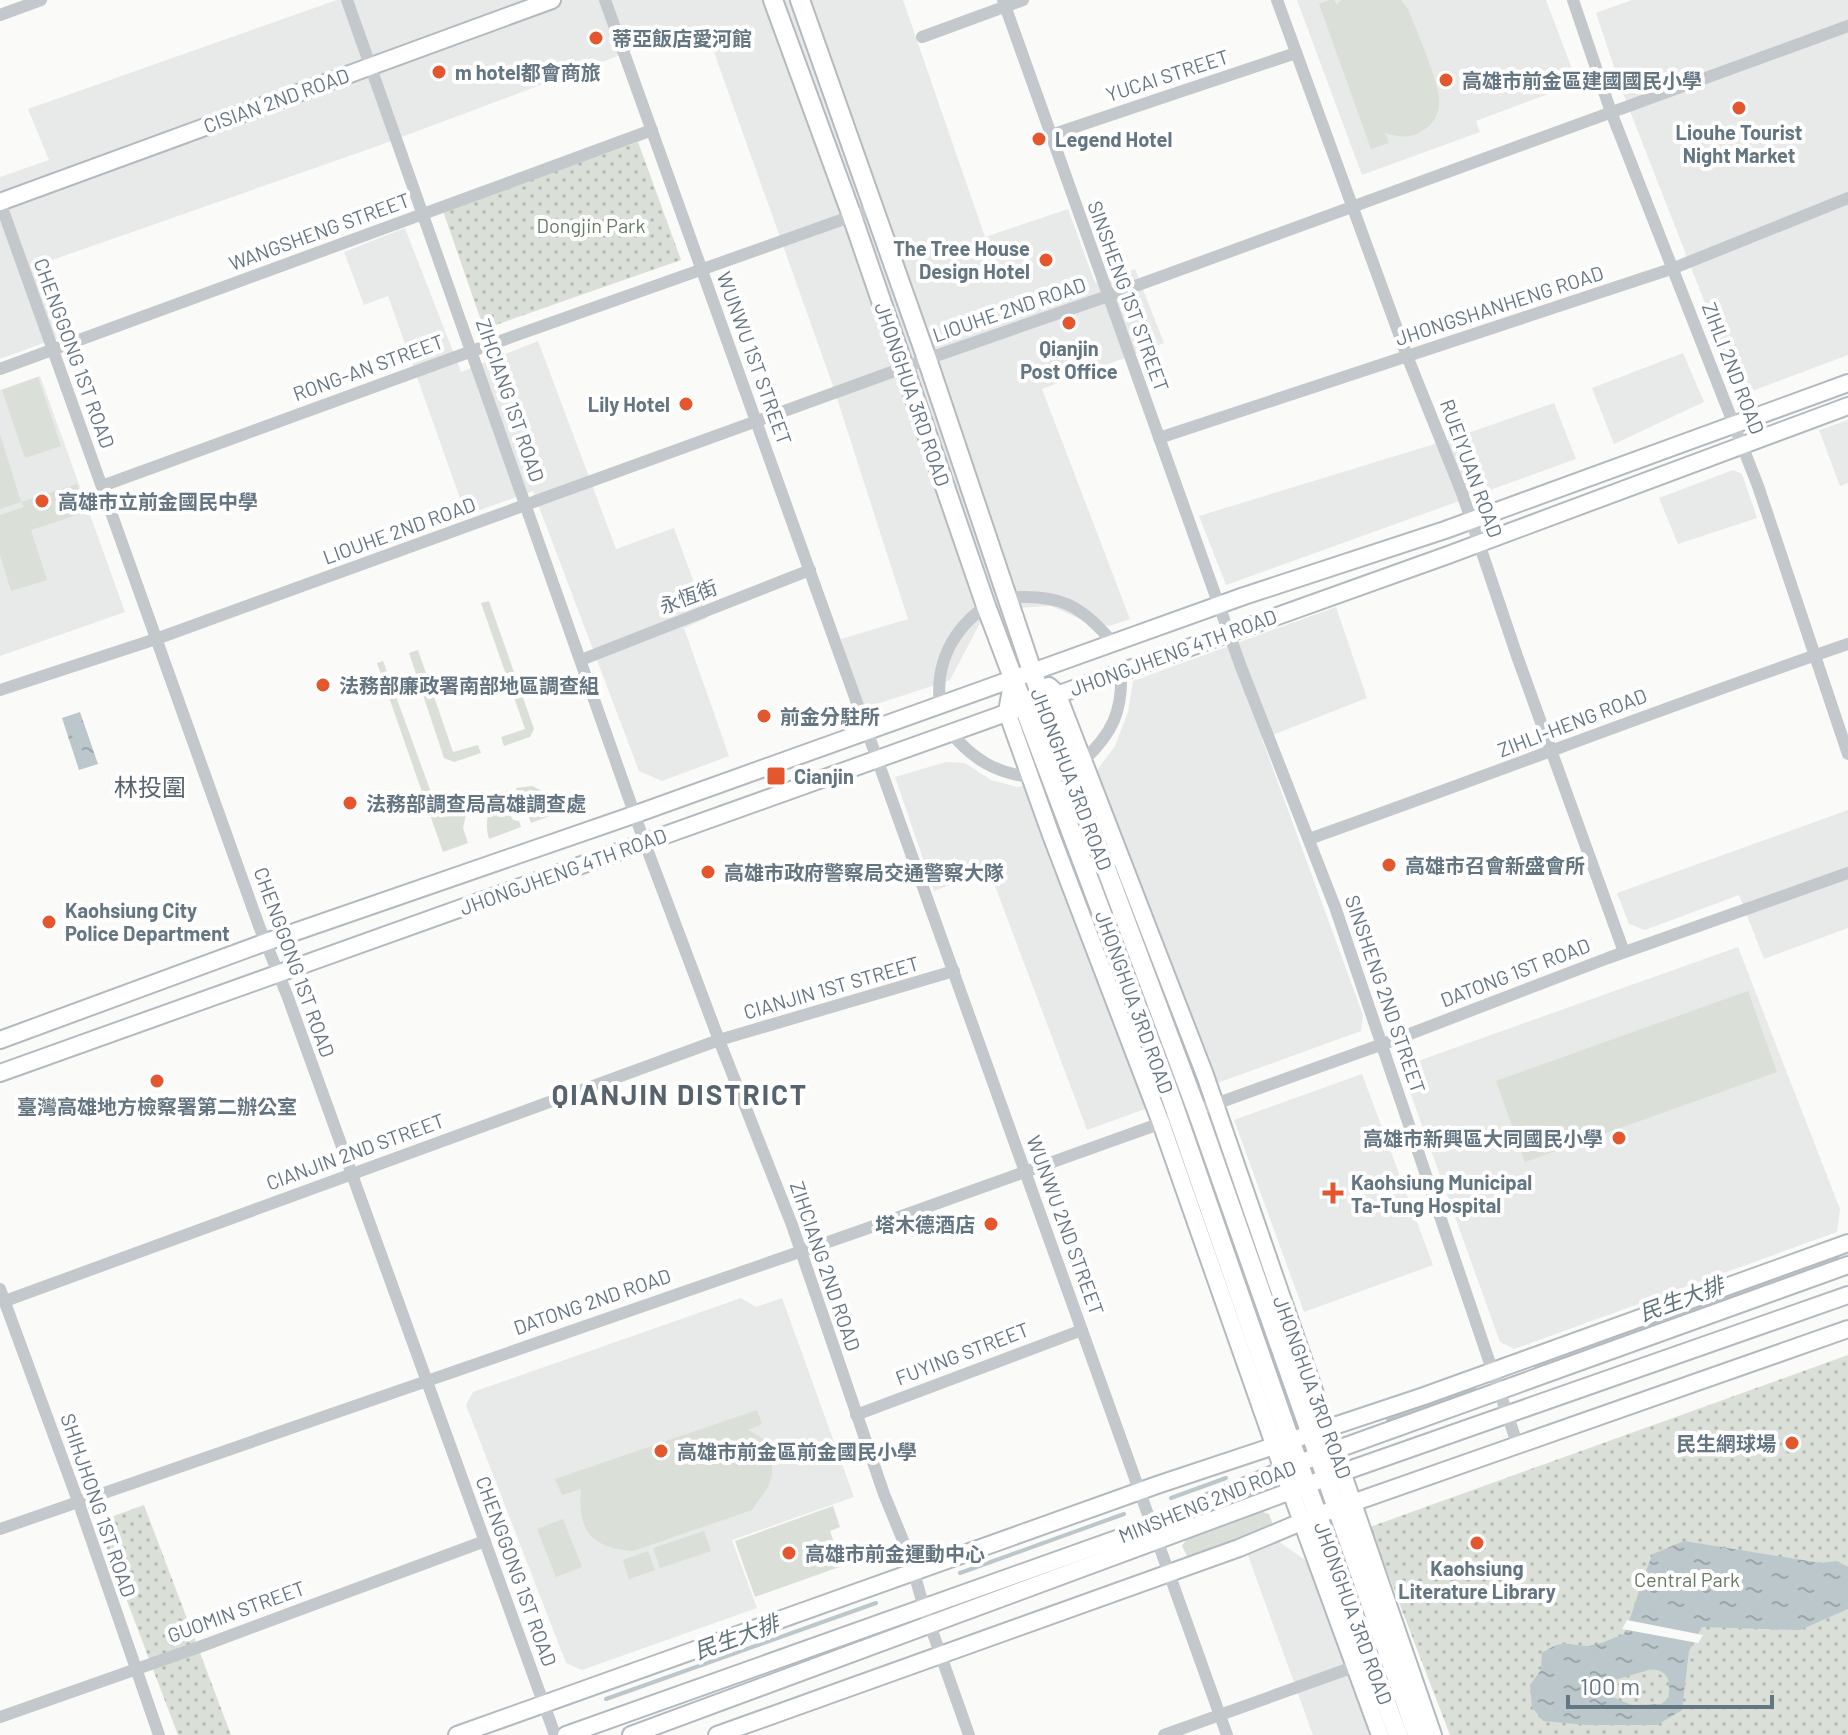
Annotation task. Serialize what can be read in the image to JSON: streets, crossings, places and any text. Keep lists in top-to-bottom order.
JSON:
{
  "streets": {
    "main road": ["JHONGHUA 3RD ROAD"],
    "street": [
      "YUCAI STREET",
      "CISIAN 2ND ROAD",
      "WANGSHENG STREET",
      "SINSHENG 1ST STREET",
      "JHONGSHANHENG ROAD",
      "LIOUHE 2ND ROAD",
      "CHENGGONG 1ST ROAD",
      "WUNWU 1ST STREET",
      "RONG-AN STREET",
      "ZIHLI 2ND ROAD",
      "ZIHCIANG 1ST ROAD",
      "RUEIYUAN ROAD",
      "永恆街",
      "JHONGJHENG 4TH ROAD",
      "ZIHLI-HENG ROAD",
      "DATONG 1ST ROAD",
      "CIANJIN 1ST STREET",
      "SINSHENG 2ND STREET",
      "CIANJIN 2ND STREET",
      "WUNWU 2ND STREET",
      "ZIHCIANG 2ND ROAD",
      "DATONG 2ND ROAD",
      "FUYING STREET",
      "MINSHENG 2ND ROAD",
      "SHIHJHONG 1ST ROAD",
      "GUOMIN STREET"
    ]
  },
  "crossings": [
    ["YUCAI STREET", "SINSHENG 1ST STREET"],
    ["YUCAI STREET", "RUEIYUAN ROAD"],
    ["CISIAN 2ND ROAD", "CHENGGONG 1ST ROAD"],
    ["CISIAN 2ND ROAD", "ZIHCIANG 1ST ROAD"],
    ["WANGSHENG STREET", "CHENGGONG 1ST ROAD"],
    ["WANGSHENG STREET", "WUNWU 1ST STREET"],
    ["WANGSHENG STREET", "ZIHCIANG 1ST ROAD"],
    ["SINSHENG 1ST STREET", "JHONGSHANHENG ROAD"],
    ["SINSHENG 1ST STREET", "LIOUHE 2ND ROAD"],
    ["SINSHENG 1ST STREET", "JHONGJHENG 4TH ROAD"],
    ["SINSHENG 1ST STREET", "SINSHENG 2ND STREET"],
    ["JHONGSHANHENG ROAD", "ZIHLI 2ND ROAD"],
    ["JHONGSHANHENG ROAD", "RUEIYUAN ROAD"],
    ["LIOUHE 2ND ROAD", "CHENGGONG 1ST ROAD"],
    ["LIOUHE 2ND ROAD", "WUNWU 1ST STREET"],
    ["LIOUHE 2ND ROAD", "ZIHLI 2ND ROAD"],
    ["LIOUHE 2ND ROAD", "JHONGHUA 3RD ROAD"],
    ["LIOUHE 2ND ROAD", "ZIHCIANG 1ST ROAD"],
    ["LIOUHE 2ND ROAD", "RUEIYUAN ROAD"],
    ["CHENGGONG 1ST ROAD", "RONG-AN STREET"],
    ["CHENGGONG 1ST ROAD", "JHONGJHENG 4TH ROAD"],
    ["CHENGGONG 1ST ROAD", "CIANJIN 2ND STREET"],
    ["CHENGGONG 1ST ROAD", "DATONG 2ND ROAD"],
    ["CHENGGONG 1ST ROAD", "GUOMIN STREET"],
    ["WUNWU 1ST STREET", "RONG-AN STREET"],
    ["WUNWU 1ST STREET", "永恆街"],
    ["WUNWU 1ST STREET", "JHONGJHENG 4TH ROAD"],
    ["WUNWU 1ST STREET", "WUNWU 2ND STREET"],
    ["RONG-AN STREET", "JHONGHUA 3RD ROAD"],
    ["RONG-AN STREET", "ZIHCIANG 1ST ROAD"],
    ["ZIHLI 2ND ROAD", "JHONGJHENG 4TH ROAD"],
    ["ZIHLI 2ND ROAD", "ZIHLI-HENG ROAD"],
    ["JHONGHUA 3RD ROAD", "JHONGJHENG 4TH ROAD"],
    ["JHONGHUA 3RD ROAD", "DATONG 1ST ROAD"],
    ["JHONGHUA 3RD ROAD", "DATONG 2ND ROAD"],
    ["JHONGHUA 3RD ROAD", "MINSHENG 2ND ROAD"],
    ["ZIHCIANG 1ST ROAD", "永恆街"],
    ["ZIHCIANG 1ST ROAD", "JHONGJHENG 4TH ROAD"],
    ["ZIHCIANG 1ST ROAD", "ZIHCIANG 2ND ROAD"],
    ["RUEIYUAN ROAD", "JHONGJHENG 4TH ROAD"],
    ["RUEIYUAN ROAD", "ZIHLI-HENG ROAD"],
    ["RUEIYUAN ROAD", "DATONG 1ST ROAD"],
    ["JHONGJHENG 4TH ROAD", "SINSHENG 2ND STREET"],
    ["JHONGJHENG 4TH ROAD", "WUNWU 2ND STREET"],
    ["JHONGJHENG 4TH ROAD", "ZIHCIANG 2ND ROAD"],
    ["ZIHLI-HENG ROAD", "SINSHENG 2ND STREET"],
    ["DATONG 1ST ROAD", "SINSHENG 2ND STREET"],
    ["DATONG 1ST ROAD", "DATONG 2ND ROAD"],
    ["CIANJIN 1ST STREET", "CIANJIN 2ND STREET"],
    ["CIANJIN 1ST STREET", "WUNWU 2ND STREET"],
    ["CIANJIN 1ST STREET", "ZIHCIANG 2ND ROAD"],
    ["SINSHENG 2ND STREET", "MINSHENG 2ND ROAD"],
    ["CIANJIN 2ND STREET", "ZIHCIANG 2ND ROAD"],
    ["CIANJIN 2ND STREET", "SHIHJHONG 1ST ROAD"],
    ["WUNWU 2ND STREET", "DATONG 2ND ROAD"],
    ["WUNWU 2ND STREET", "FUYING STREET"],
    ["WUNWU 2ND STREET", "MINSHENG 2ND ROAD"],
    ["ZIHCIANG 2ND ROAD", "DATONG 2ND ROAD"],
    ["ZIHCIANG 2ND ROAD", "FUYING STREET"],
    ["ZIHCIANG 2ND ROAD", "MINSHENG 2ND ROAD"],
    ["DATONG 2ND ROAD", "SHIHJHONG 1ST ROAD"],
    ["SHIHJHONG 1ST ROAD", "GUOMIN STREET"]
  ],
  "districts": ["林投圍", "QIANJIN DISTRICT"],
  "water": ["民生大排"],
  "parks": ["Dongjin Park", "Central Park"],
  "places": {
    "other": [
      "蒂亞飯店愛河館",
      "m hotel都會商旅",
      "高雄市前金區建國國民小學",
      "Liouhe Tourist Night Market",
      "Legend Hotel",
      "The Tree House Design Hotel",
      "Qianjin Post Office",
      "Lily Hotel",
      "高雄市立前金國民中學",
      "法務部廉政署南部地區調查組",
      "前金分駐所",
      "法務部調查局高雄調查處",
      "高雄市召會新盛會所",
      "高雄市政府警察局交通警察大隊",
      "Kaohsiung City Police Department",
      "臺灣高雄地方檢察署第二辦公室",
      "高雄市新興區大同國民小學",
      "塔木德酒店",
      "民生網球場",
      "高雄市前金區前金國民小學",
      "Kaohsiung Literature Library",
      "高雄市前金運動中心"
    ],
    "transit": ["Cianjin"],
    "health": ["Kaohsiung Municipal Ta-Tung Hospital"]
  },
  "scale_bar": "100 m"
}
